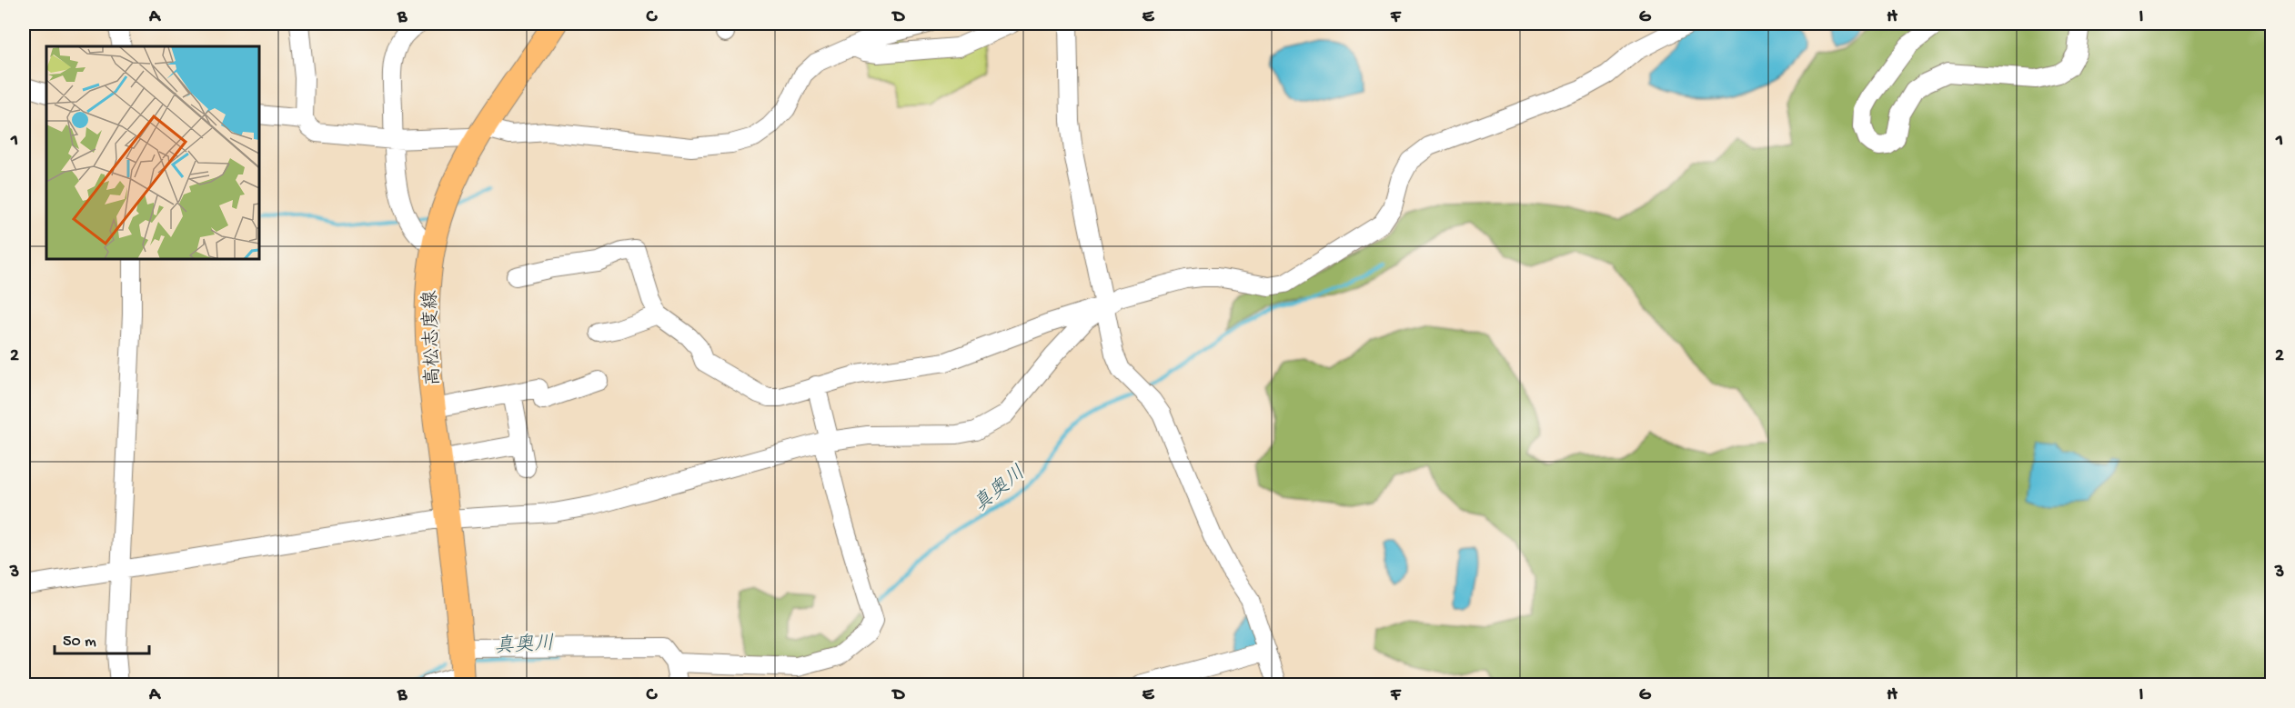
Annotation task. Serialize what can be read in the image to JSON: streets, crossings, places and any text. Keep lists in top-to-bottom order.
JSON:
{
  "streets": {
    "main road": ["高松志度線"]
  },
  "water": ["真奥川"],
  "scale_bar": "50 m",
  "grid": {
    "columns": [
      "A",
      "B",
      "C",
      "D",
      "E",
      "F",
      "G",
      "H",
      "I"
    ],
    "rows": ["1", "2", "3"]
  }
}
